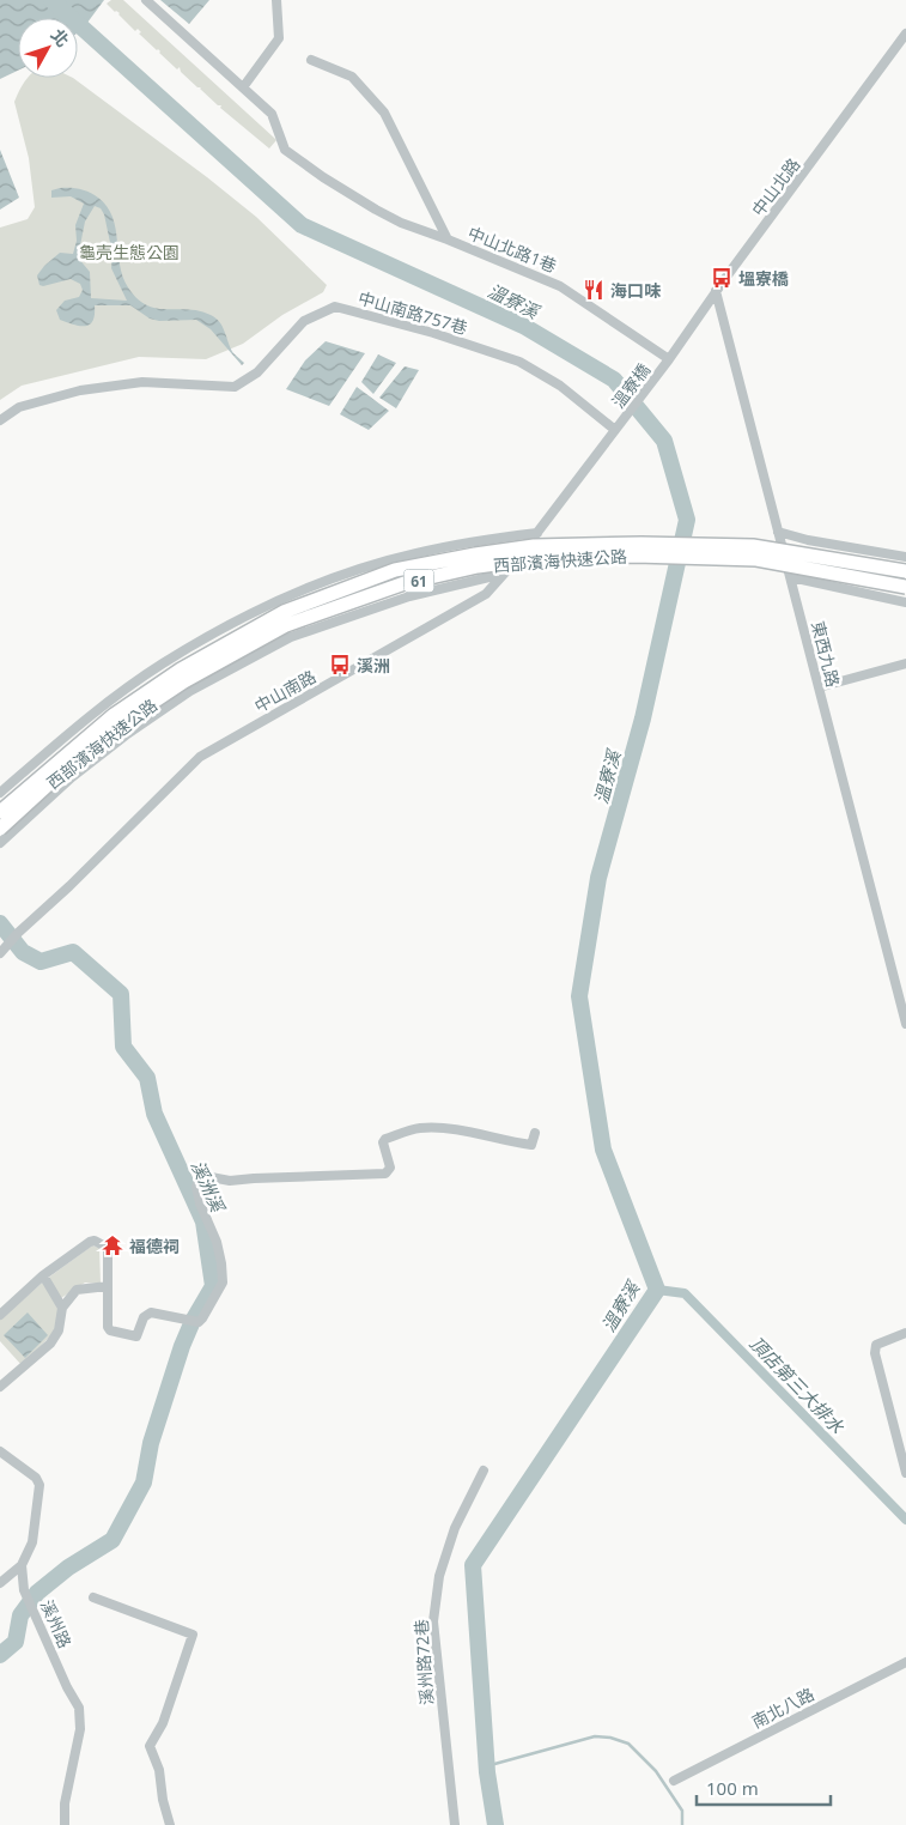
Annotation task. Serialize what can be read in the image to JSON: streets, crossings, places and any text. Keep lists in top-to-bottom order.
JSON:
{
  "streets": {
    "highway": ["西部濱海快速公路", "61"],
    "street": [
      "中山北路",
      "中山北路1巷",
      "中山南路757巷",
      "溫寮橋",
      "東西九路",
      "中山南路",
      "溪州路",
      "溪州路72巷",
      "南北八路"
    ]
  },
  "crossings": [
    ["中山北路", "中山北路1巷"],
    ["中山北路", "溫寮橋"],
    ["中山北路", "東西九路"],
    ["中山北路1巷", "溫寮橋"],
    ["中山南路757巷", "溫寮橋"],
    ["中山南路757巷", "中山南路"],
    ["溫寮橋", "中山南路"]
  ],
  "water": ["溫寮溪", "溪洲溪", "頂店第三大排水"],
  "parks": ["龜壳生態公園"],
  "places": {
    "bus stop": ["塭寮橋", "溪洲"],
    "restaurant": ["海口味"],
    "temple": ["福德祠"]
  },
  "scale_bar": "100 m",
  "north": "top right"
}
